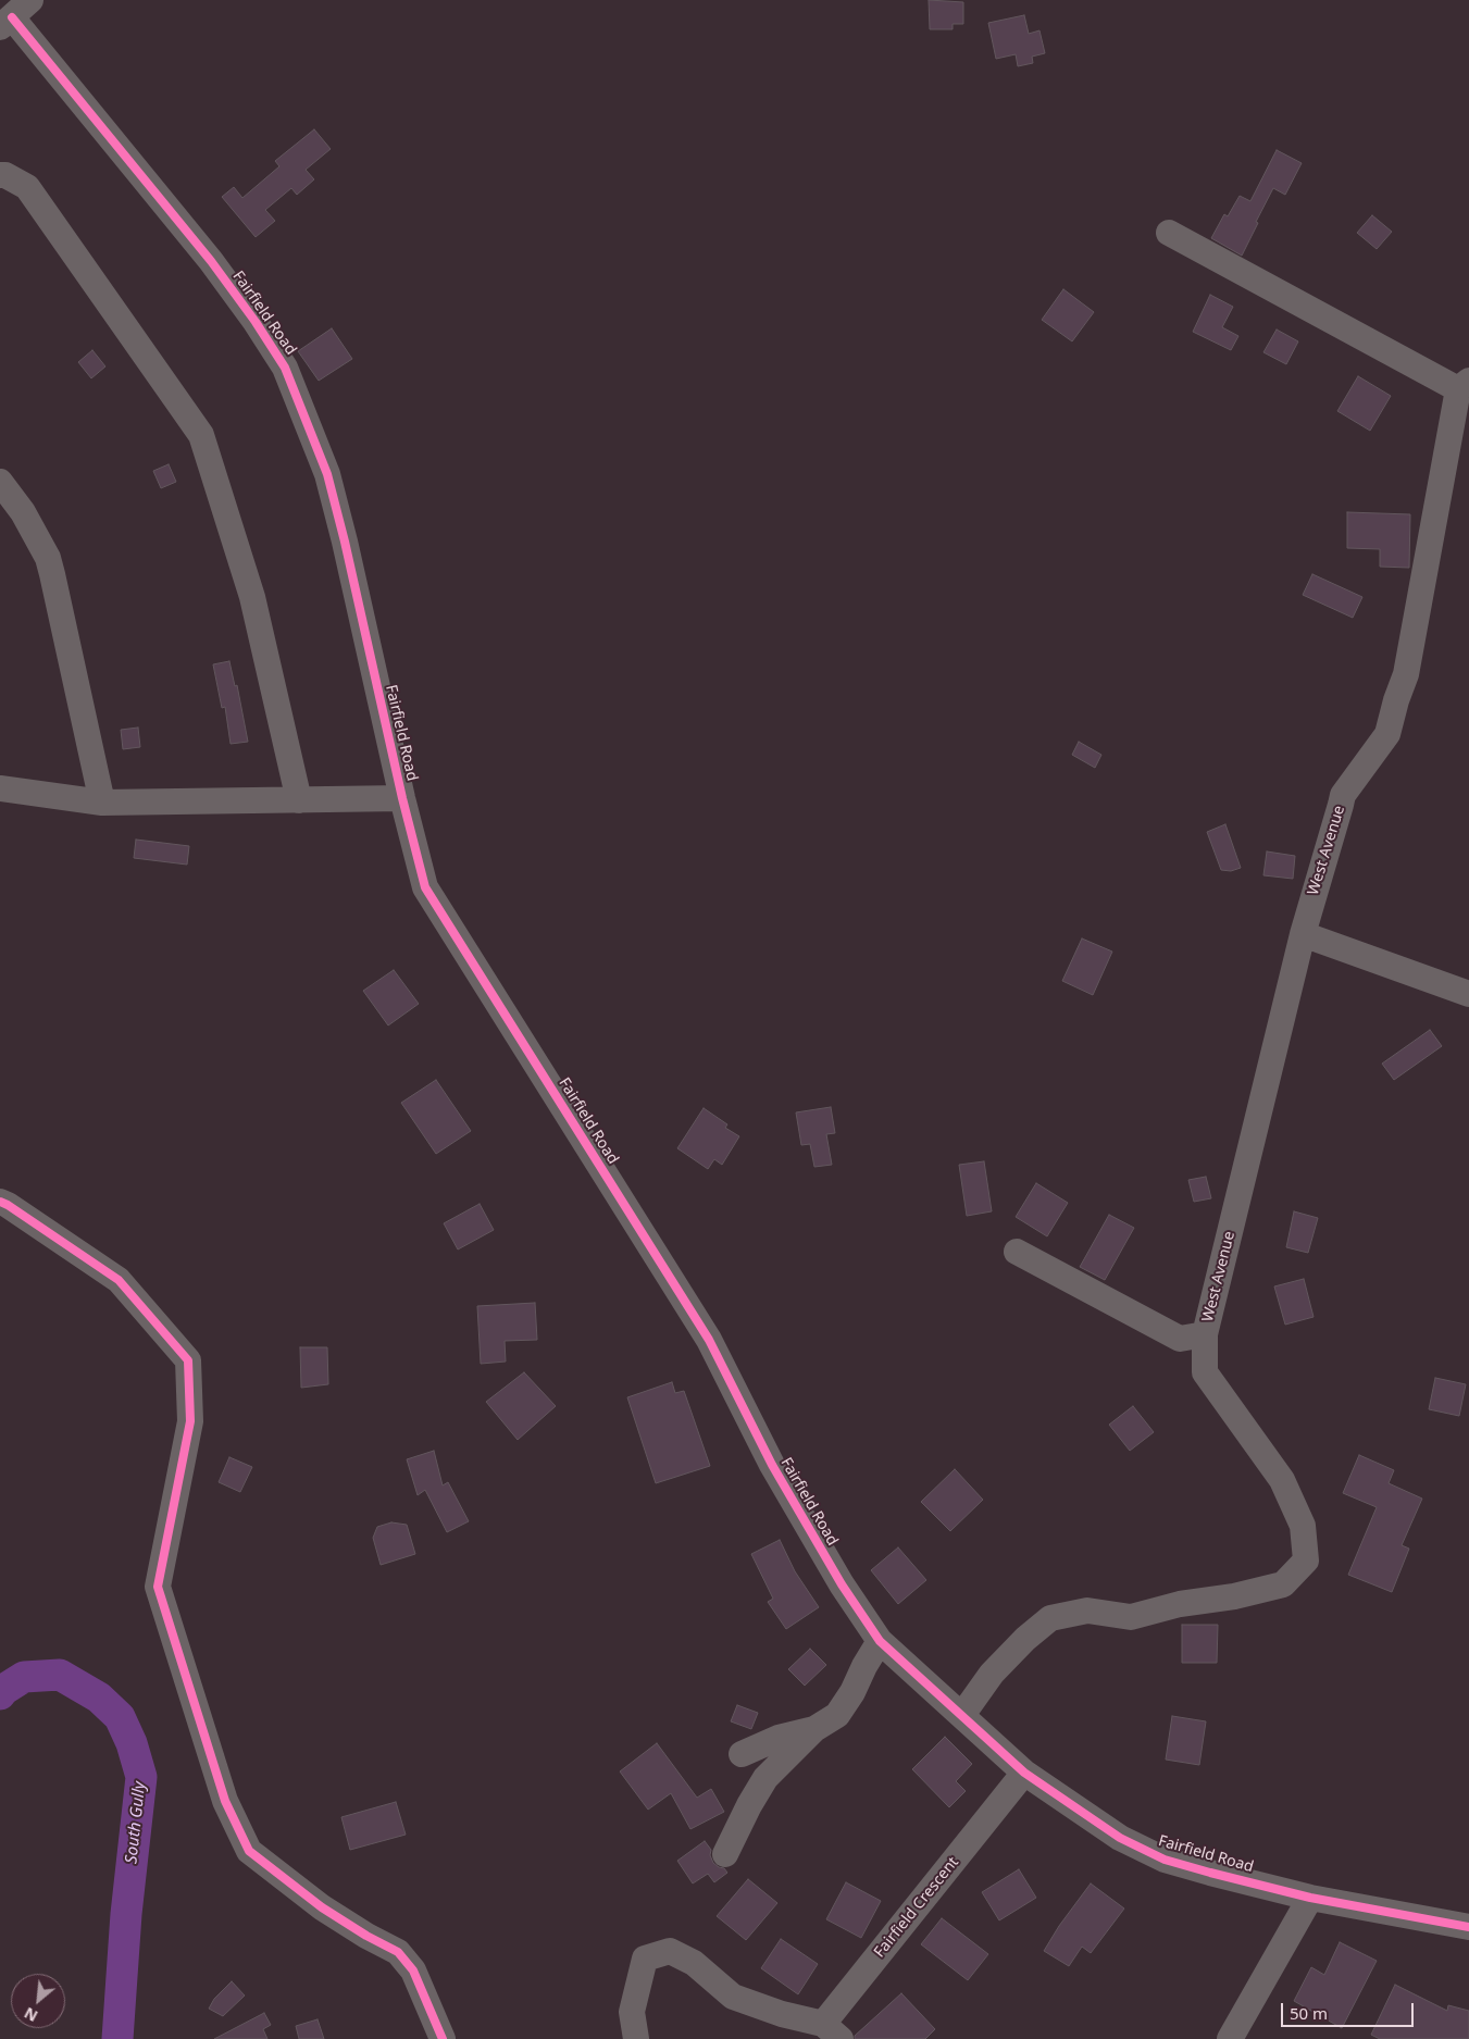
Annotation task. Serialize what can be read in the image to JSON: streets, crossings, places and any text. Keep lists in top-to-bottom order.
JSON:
{
  "streets": {
    "street": ["Fairfield Road", "West Avenue", "Fairfield Crescent"]
  },
  "crossings": [
    ["Fairfield Road", "West Avenue"],
    ["Fairfield Road", "Fairfield Crescent"]
  ],
  "water": ["South Gully"],
  "scale_bar": "50 m",
  "north": "bottom left"
}
